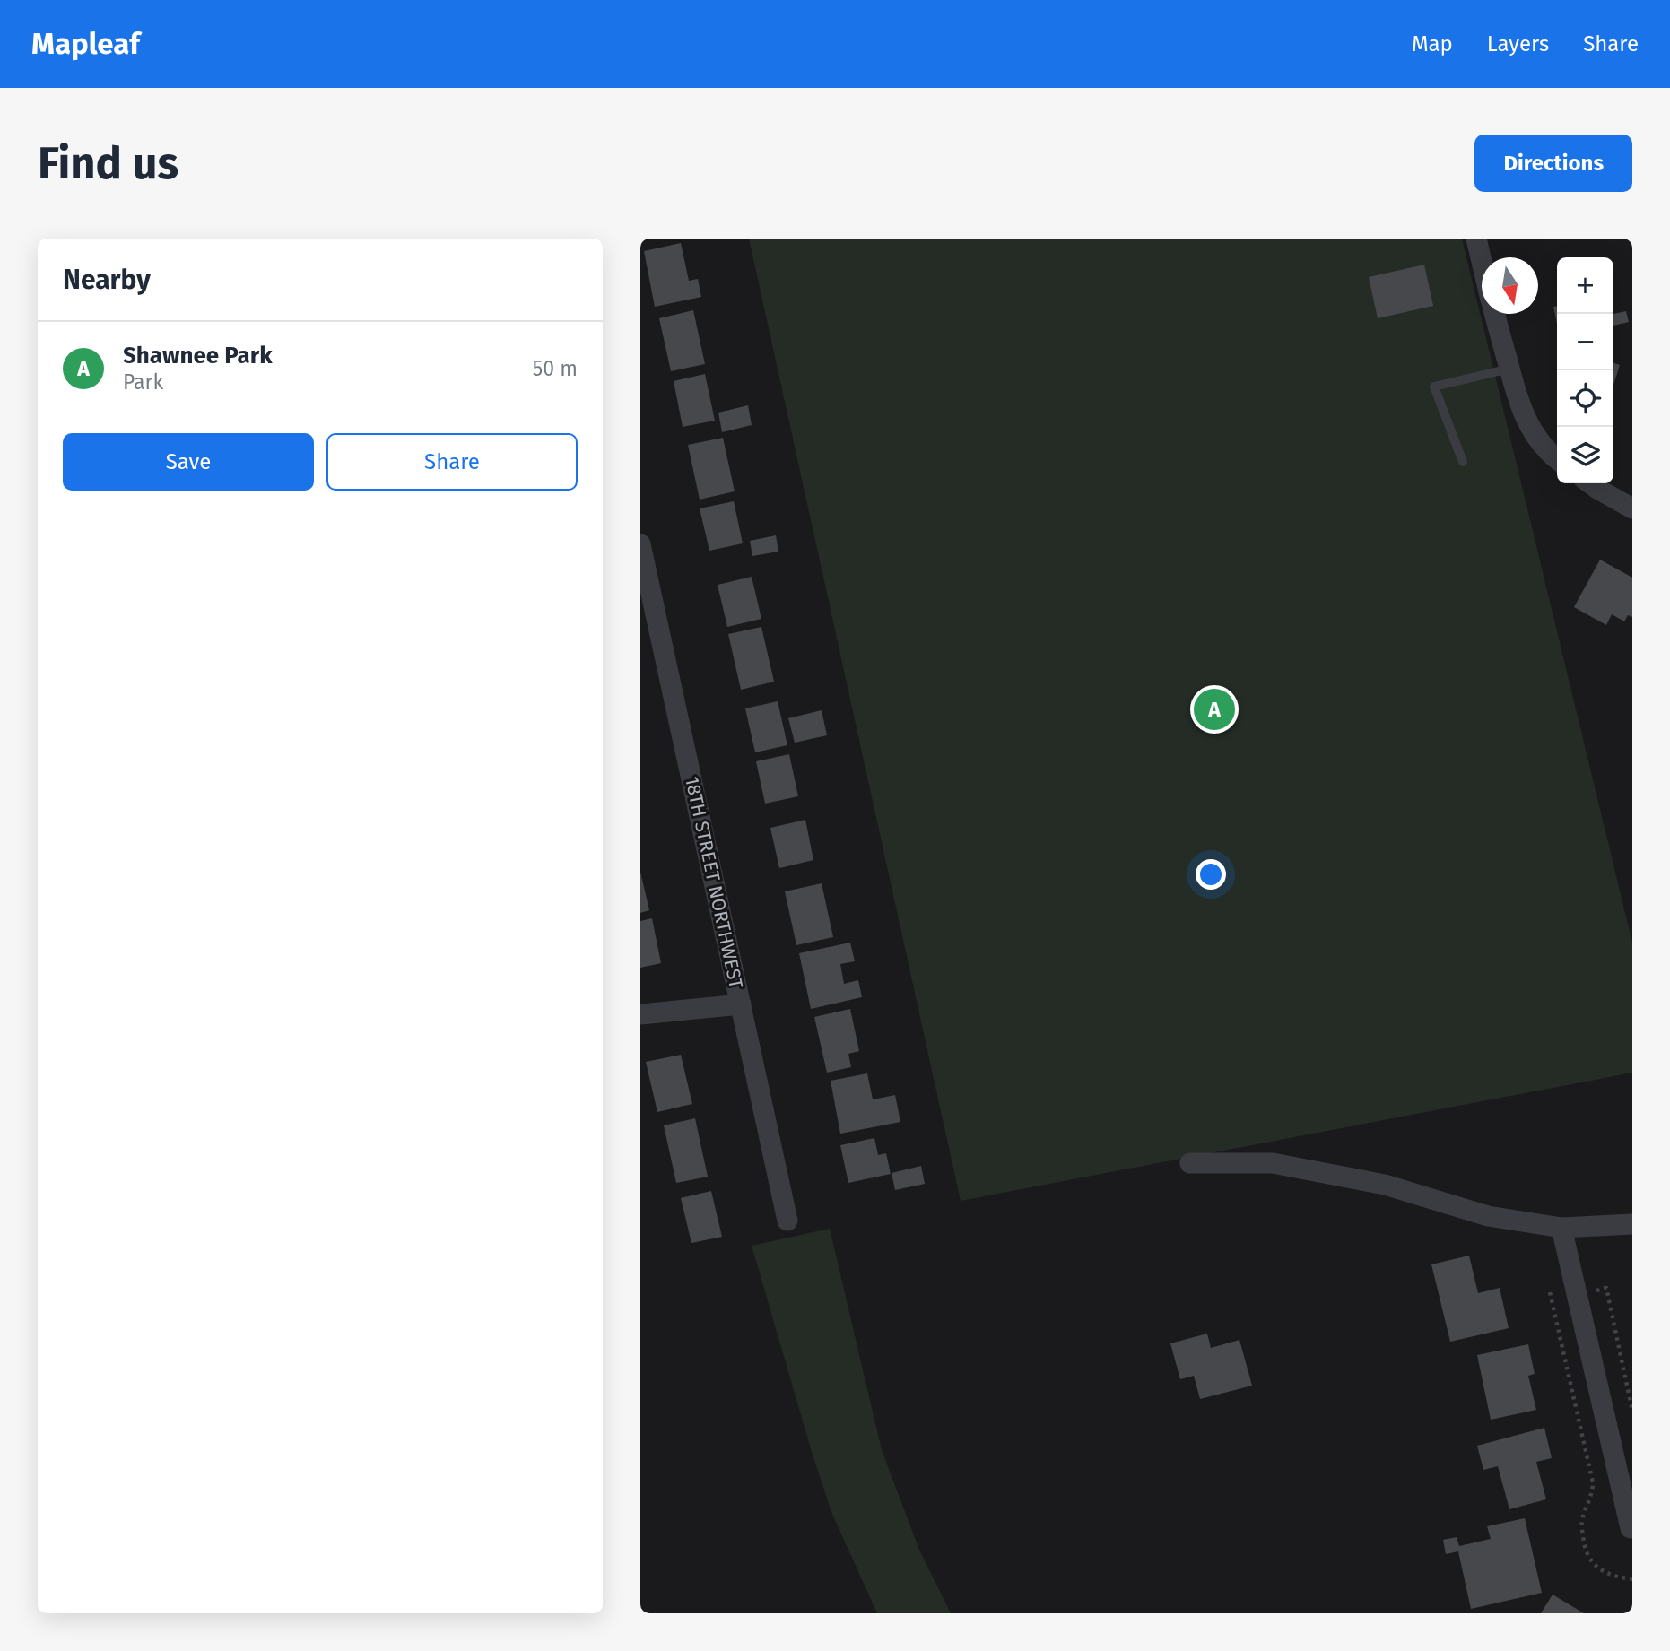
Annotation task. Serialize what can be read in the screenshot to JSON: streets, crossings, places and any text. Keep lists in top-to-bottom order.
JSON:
{
  "streets": {
    "street": ["18TH STREET NORTHWEST"]
  },
  "north": "bottom",
  "page": {
    "header": "Mapleaf",
    "nav": ["Map", "Layers", "Share"],
    "buttons": [
      "Directions",
      ["Save", "Share"]
    ],
    "title": "Find us",
    "heading": "Nearby",
    "map_buttons": ["+", "−"],
    "list": [
      {
        "mark": "A",
        "name": "Shawnee Park",
        "note": "Park",
        "value": "50 m"
      }
    ],
    "pins": "A"
  }
}
